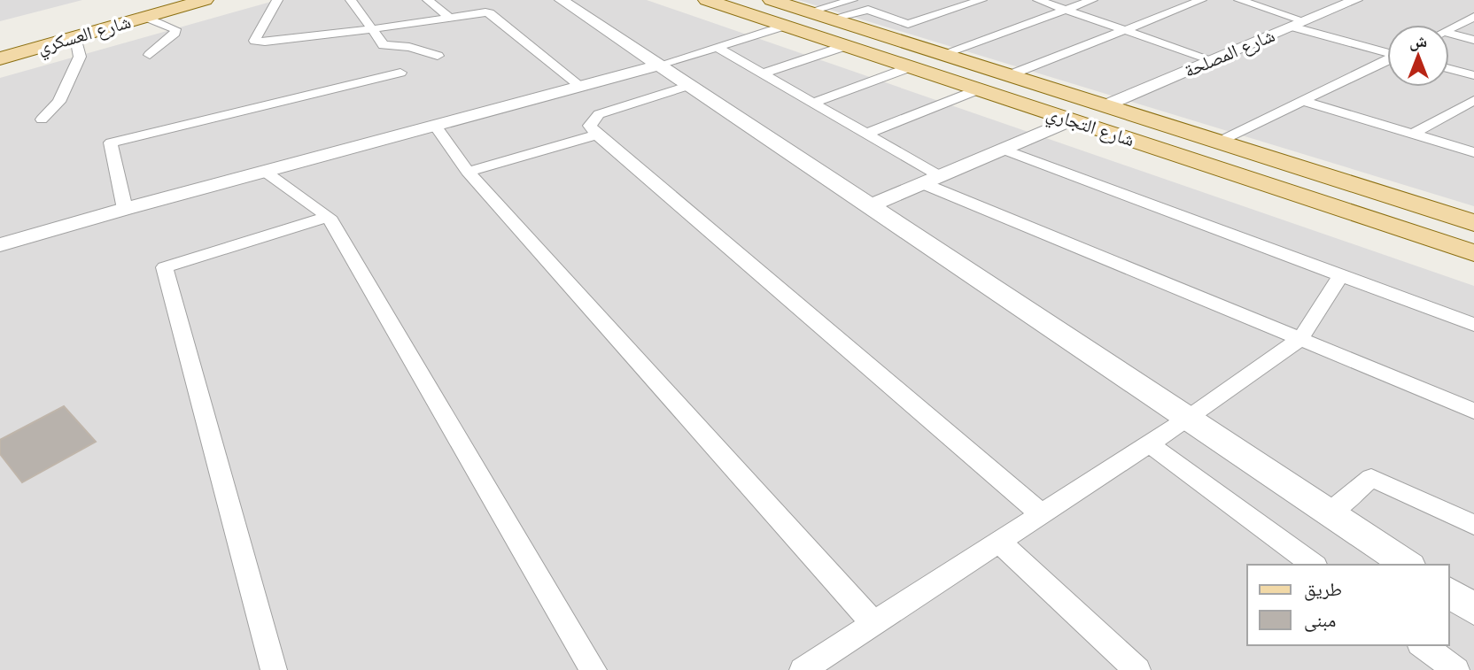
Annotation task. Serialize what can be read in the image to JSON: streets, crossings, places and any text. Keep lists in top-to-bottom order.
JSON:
{
  "streets": {
    "main road": ["شارع العسكري", "شارع التجاري"],
    "street": ["شارع المصلحة"]
  },
  "crossings": [
    ["شارع المصلحة", "شارع التجاري"]
  ],
  "legend": ["طريق", "مبنى"],
  "north": "top"
}
